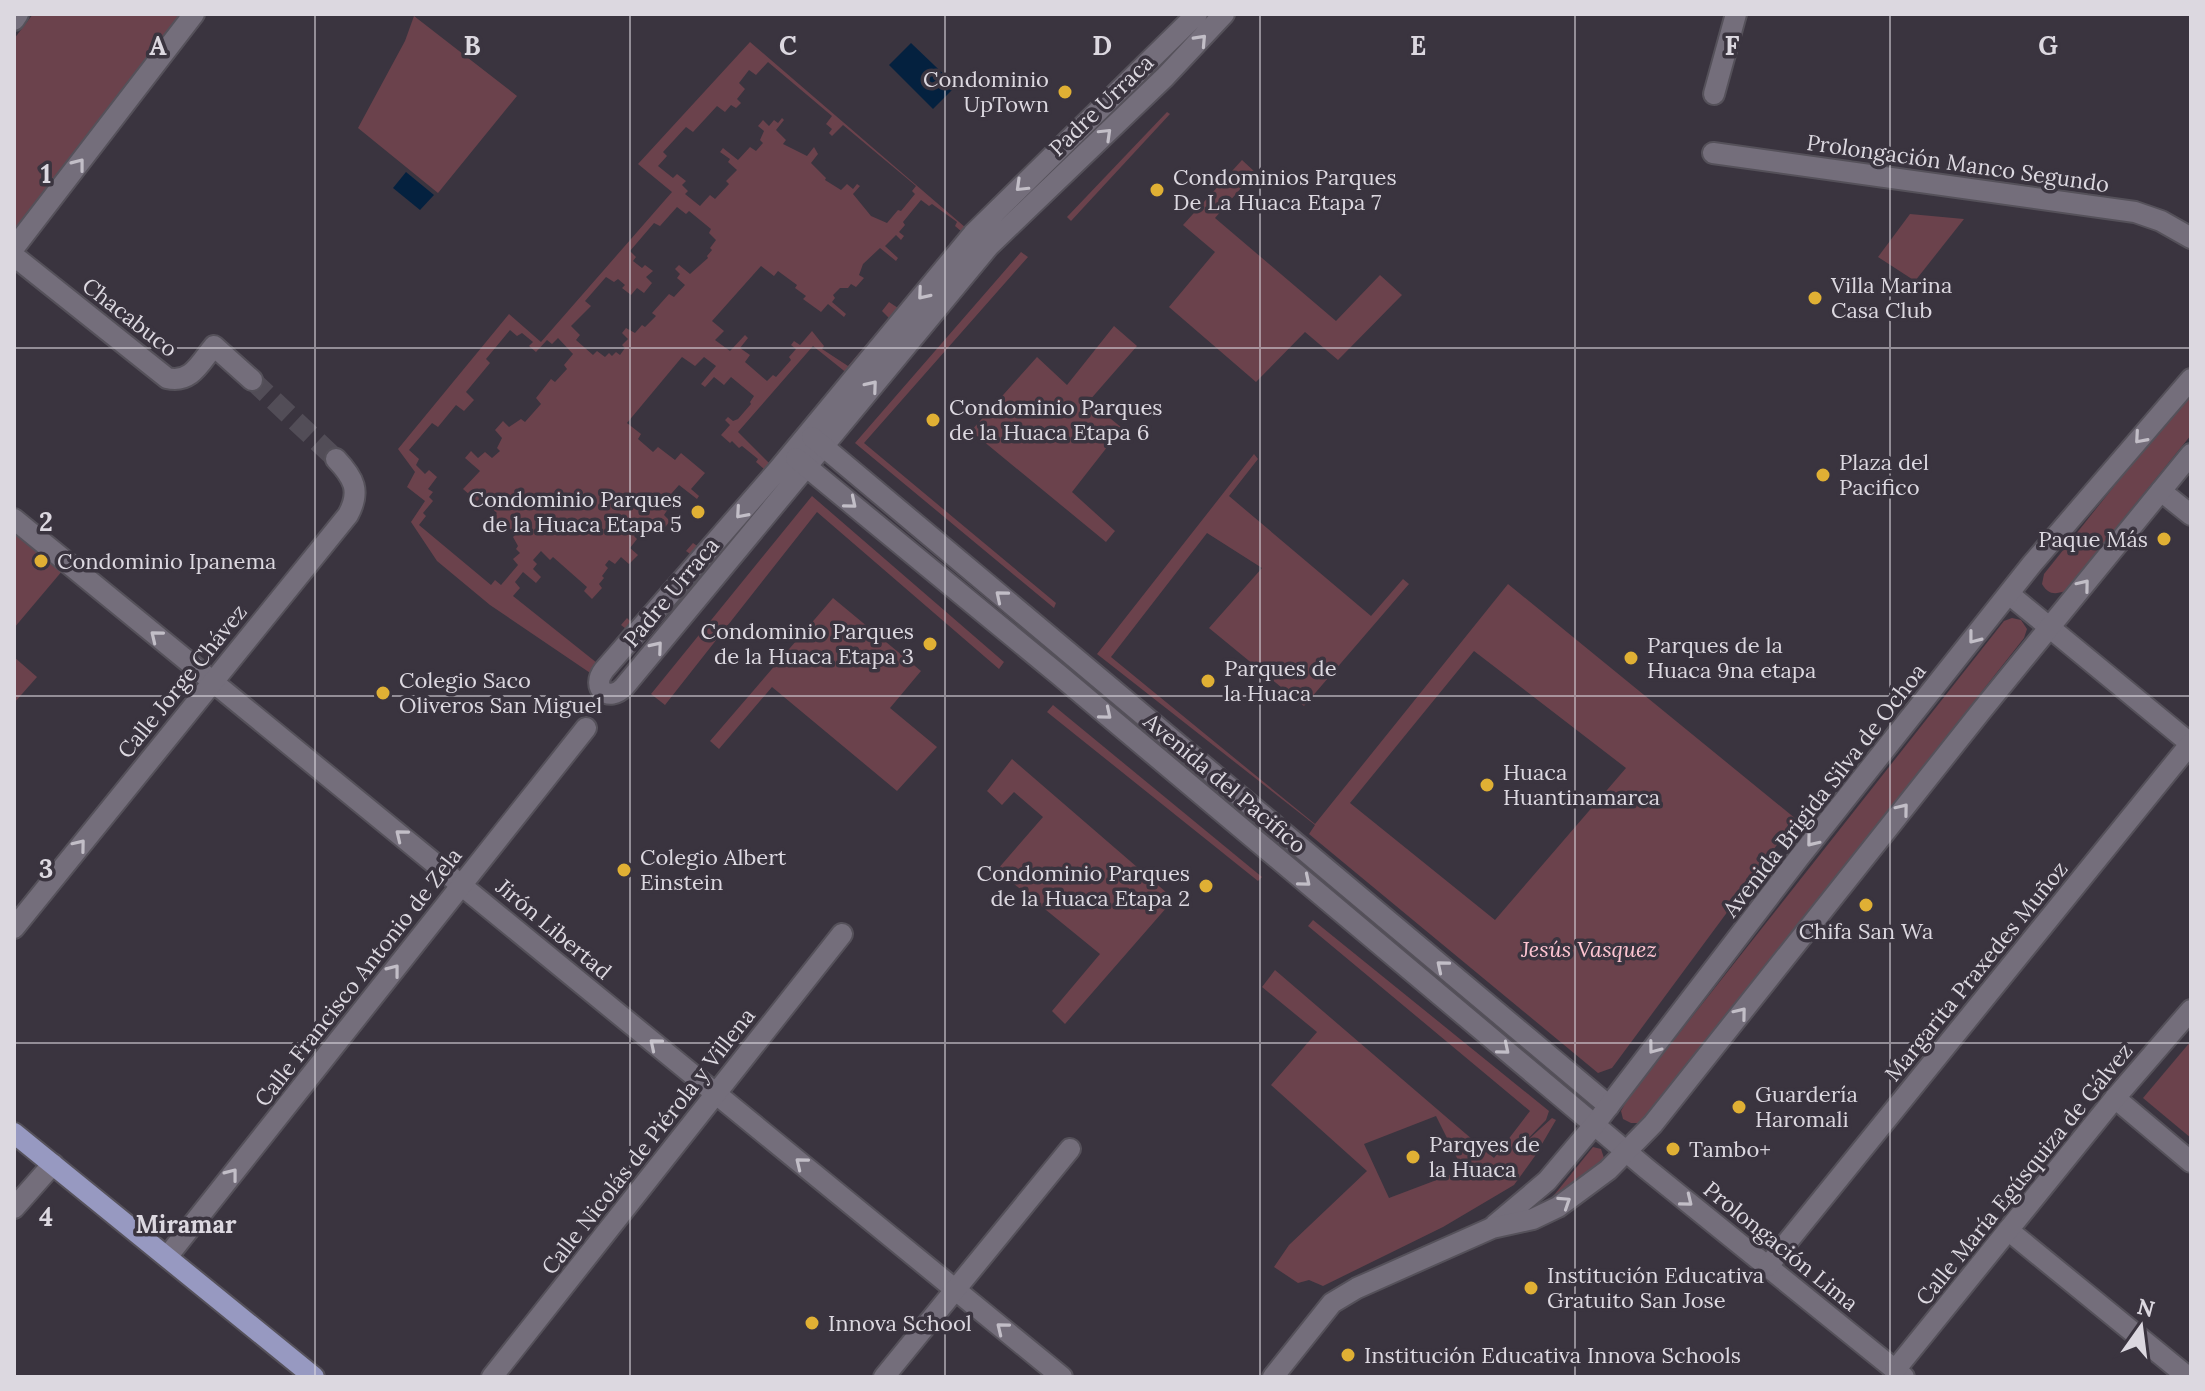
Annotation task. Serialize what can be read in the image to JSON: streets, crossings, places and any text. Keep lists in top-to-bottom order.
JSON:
{
  "streets": {
    "street": [
      "Padre Urraca",
      "Prolongación Manco Segundo",
      "Chacabuco",
      "Calle Jorge Chávez",
      "Avenida del Pacifico",
      "Avenida Brigida Silva de Ochoa",
      "Jirón Libertad",
      "Margarita Praxedes Muñoz",
      "Calle Francisco Antonio de Zela",
      "Calle Nicolás de Piérola y Villena",
      "Calle María Egúsquiza de Gálvez",
      "Prolongación Lima"
    ]
  },
  "crossings": [
    ["Padre Urraca", "Avenida del Pacifico"],
    ["Calle Jorge Chávez", "Jirón Libertad"],
    ["Avenida del Pacifico", "Avenida Brigida Silva de Ochoa"],
    ["Avenida del Pacifico", "Prolongación Lima"],
    ["Avenida Brigida Silva de Ochoa", "Prolongación Lima"],
    ["Jirón Libertad", "Calle Francisco Antonio de Zela"],
    ["Jirón Libertad", "Calle Nicolás de Piérola y Villena"],
    ["Margarita Praxedes Muñoz", "Prolongación Lima"],
    ["Calle María Egúsquiza de Gálvez", "Prolongación Lima"]
  ],
  "one_way": [
    "Calle Jorge Chávez",
    "Jirón Libertad",
    "Calle Francisco Antonio de Zela",
    "Prolongación Lima"
  ],
  "districts": ["Miramar"],
  "parks": ["Jesús Vasquez"],
  "places": [
    "Condominio UpTown",
    "Condominios Parques De La Huaca Etapa 7",
    "Villa Marina Casa Club",
    "Condominio Parques de la Huaca Etapa 6",
    "Plaza del Pacifico",
    "Condominio Parques de la Huaca Etapa 5",
    "Paque Más",
    "Condominio Ipanema",
    "Condominio Parques de la Huaca Etapa 3",
    "Parques de la Huaca 9na etapa",
    "Parques de la Huaca",
    "Colegio Saco Oliveros San Miguel",
    "Huaca Huantinamarca",
    "Colegio Albert Einstein",
    "Condominio Parques de la Huaca Etapa 2",
    "Chifa San Wa",
    "Guardería Haromali",
    "Tambo+",
    "Parqyes de la Huaca",
    "Institución Educativa Gratuito San Jose",
    "Innova School",
    "Institución Educativa Innova Schools"
  ],
  "north": "top",
  "grid": {
    "columns": [
      "A",
      "B",
      "C",
      "D",
      "E",
      "F",
      "G"
    ],
    "rows": [
      "1",
      "2",
      "3",
      "4"
    ]
  }
}
